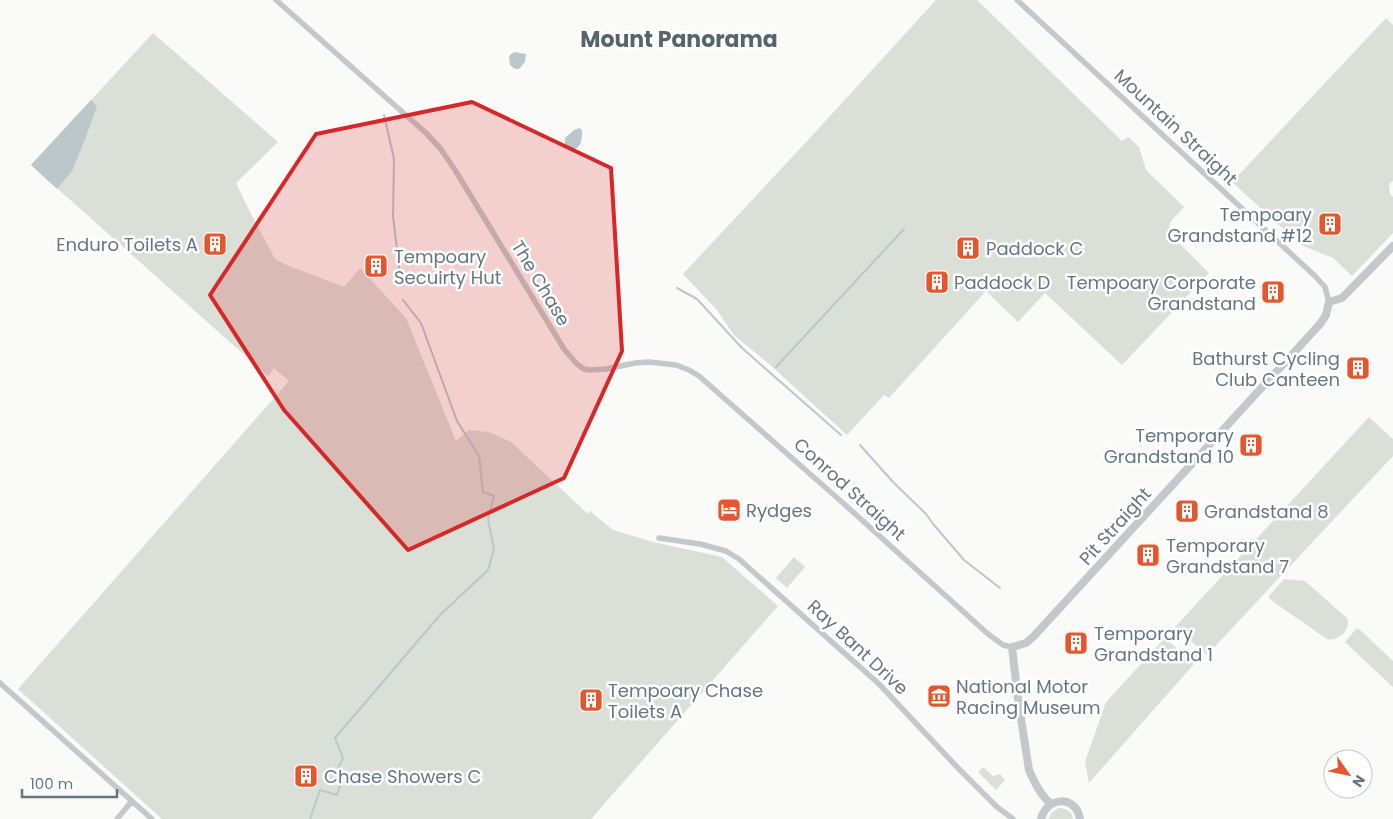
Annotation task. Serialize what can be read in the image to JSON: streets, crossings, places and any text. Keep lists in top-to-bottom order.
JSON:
{
  "streets": {
    "street": [
      "Mountain Straight",
      "The Chase",
      "Conrod Straight",
      "Pit Straight",
      "Ray Bant Drive"
    ]
  },
  "crossings": [
    ["Mountain Straight", "Pit Straight"],
    ["The Chase", "Conrod Straight"],
    ["Conrod Straight", "Pit Straight"]
  ],
  "districts": ["Mount Panorama"],
  "places": {
    "building": [
      "Tempoary Grandstand #12",
      "Enduro Toilets A",
      "Paddock C",
      "Tempoary Secuirty Hut",
      "Paddock D",
      "Tempoary Corporate Grandstand",
      "Bathurst Cycling Club Canteen",
      "Temporary Grandstand 10",
      "Grandstand 8",
      "Temporary Grandstand 7",
      "Temporary Grandstand 1",
      "Tempoary Chase Toilets A",
      "Chase Showers C"
    ],
    "hotel": ["Rydges"],
    "museum": ["National Motor Racing Museum"]
  },
  "scale_bar": "100 m",
  "north": "bottom right"
}
